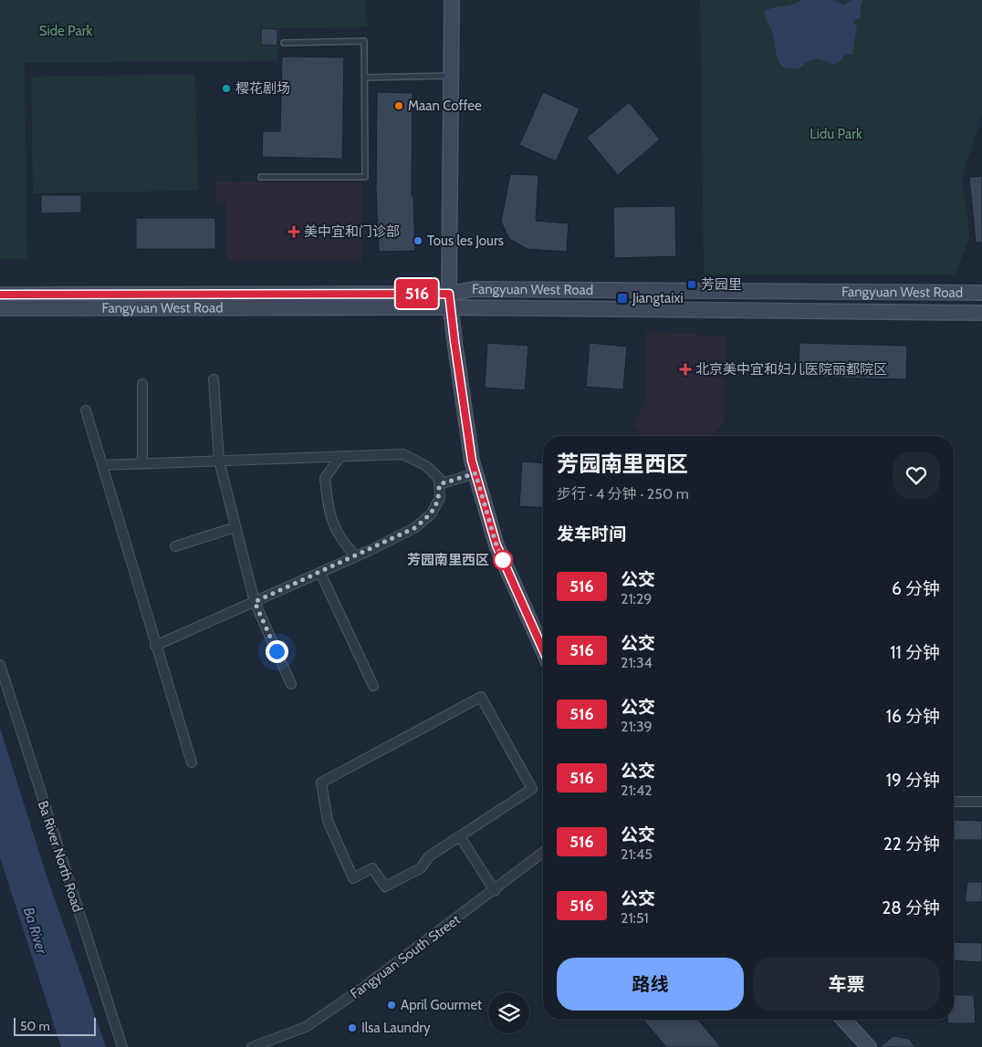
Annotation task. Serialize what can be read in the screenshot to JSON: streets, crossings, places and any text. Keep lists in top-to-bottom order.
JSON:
{
  "streets": {
    "main road": ["Fangyuan West Road"],
    "street": ["Ba River North Road", "Fangyuan South Street"]
  },
  "water": ["Ba River"],
  "parks": ["Side Park", "Lidu Park"],
  "places": {
    "other": [
      "樱花剧场",
      "Maan Coffee",
      "Tous les Jours",
      "芳园南里西区",
      "April Gourmet",
      "Ilsa Laundry"
    ],
    "health": ["美中宜和门诊部", "北京美中宜和妇儿医院丽都院区"],
    "transit": ["芳园里", "Jiangtaixi"]
  },
  "lines": ["bus line 516"],
  "scale_bar": "50 m",
  "page": {
    "on_map": "516",
    "heading": [
      ["芳园南里西区", "步行 · 4 分钟 · 250 m"],
      "发车时间"
    ],
    "list": [
      {
        "mark": "516",
        "name": "公交",
        "note": "21:29",
        "value": "6 分钟"
      },
      {
        "mark": "516",
        "name": "公交",
        "note": "21:34",
        "value": "11 分钟"
      },
      {
        "mark": "516",
        "name": "公交",
        "note": "21:39",
        "value": "16 分钟"
      },
      {
        "mark": "516",
        "name": "公交",
        "note": "21:42",
        "value": "19 分钟"
      },
      {
        "mark": "516",
        "name": "公交",
        "note": "21:45",
        "value": "22 分钟"
      },
      {
        "mark": "516",
        "name": "公交",
        "note": "21:51",
        "value": "28 分钟"
      }
    ],
    "buttons": ["路线", "车票"],
    "scale": "50 m"
  }
}
